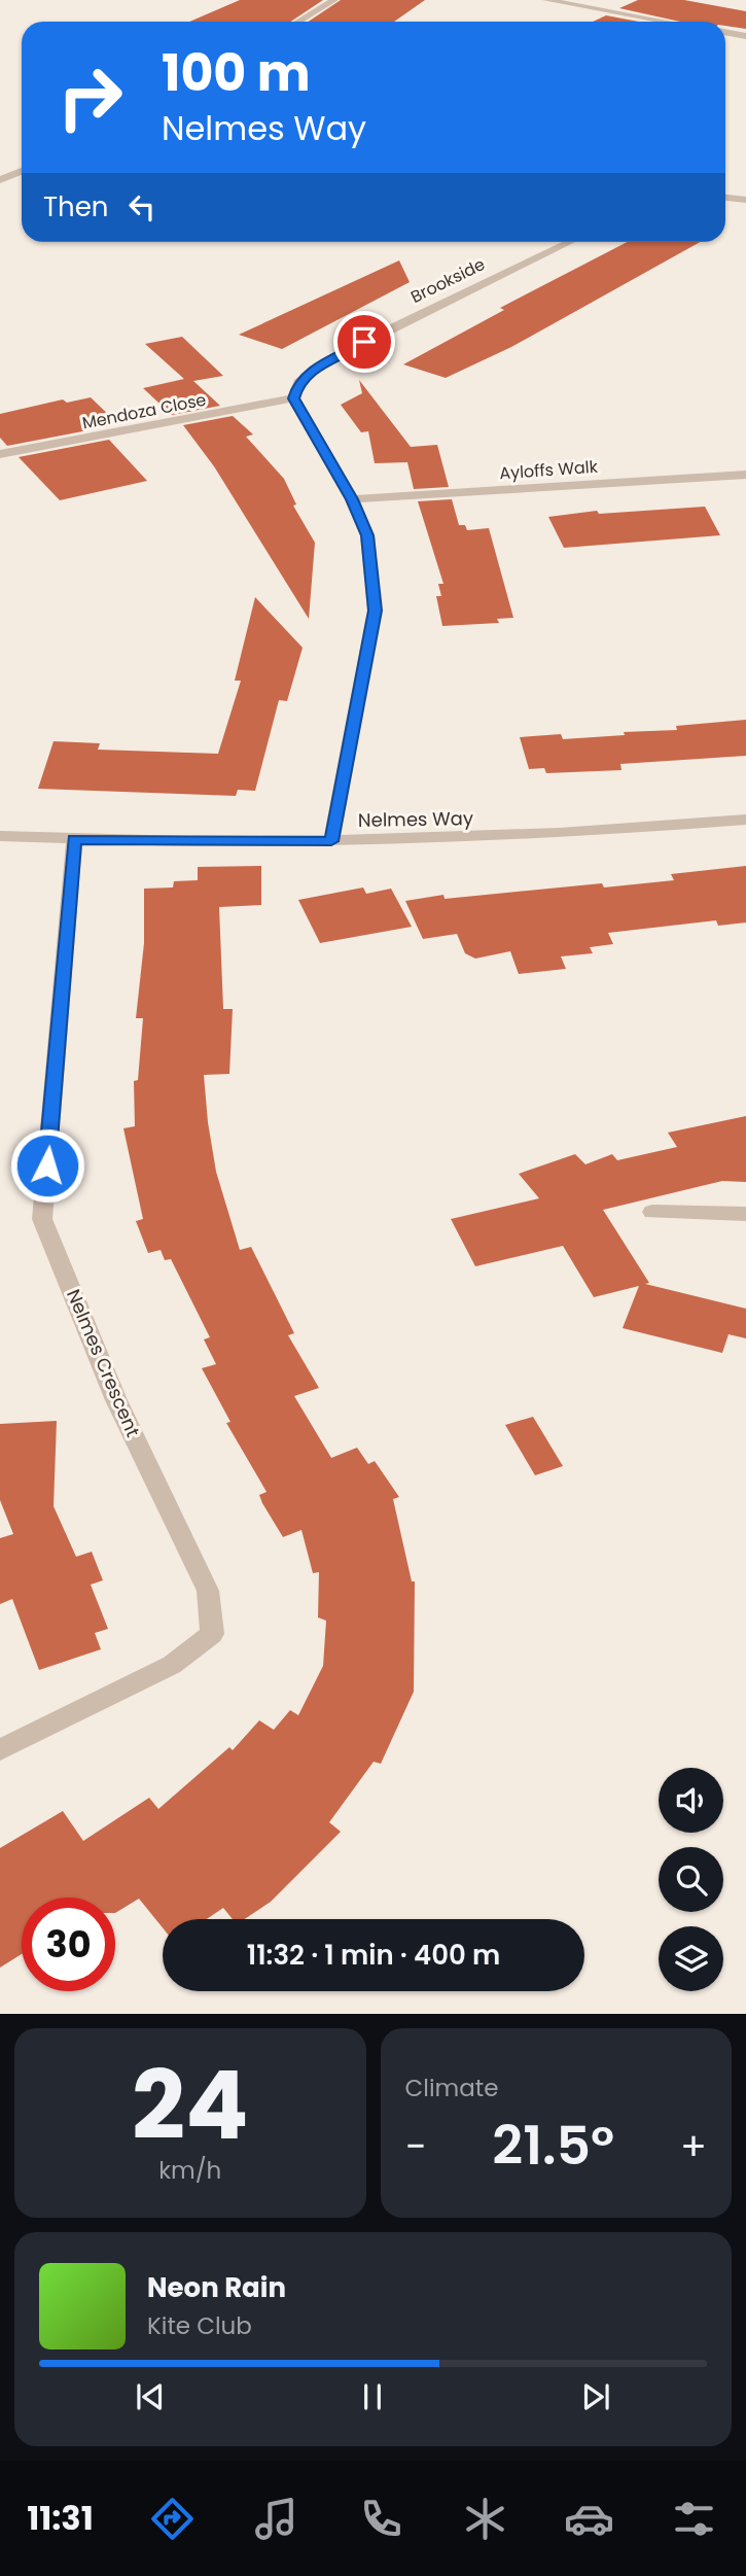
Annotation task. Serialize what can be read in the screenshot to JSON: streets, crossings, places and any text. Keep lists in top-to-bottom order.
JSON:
{
  "streets": {
    "street": [
      "Brookside",
      "Mendoza Close",
      "Ayloffs Walk",
      "Nelmes Way",
      "Nelmes Crescent"
    ]
  },
  "crossings": [
    ["Brookside", "Mendoza Close"],
    ["Nelmes Way", "Nelmes Crescent"]
  ],
  "page": {
    "turn": ["100 m", "Nelmes Way"],
    "then": "Then",
    "limit": "30",
    "trip": "11:32 · 1 min · 400 m",
    "tile": [
      ["24", "km/h"],
      "Climate"
    ],
    "heat": ["−", "21.5°", "+"],
    "song": ["Neon Rain", "Kite Club"],
    "tabs": "11:31"
  }
}
